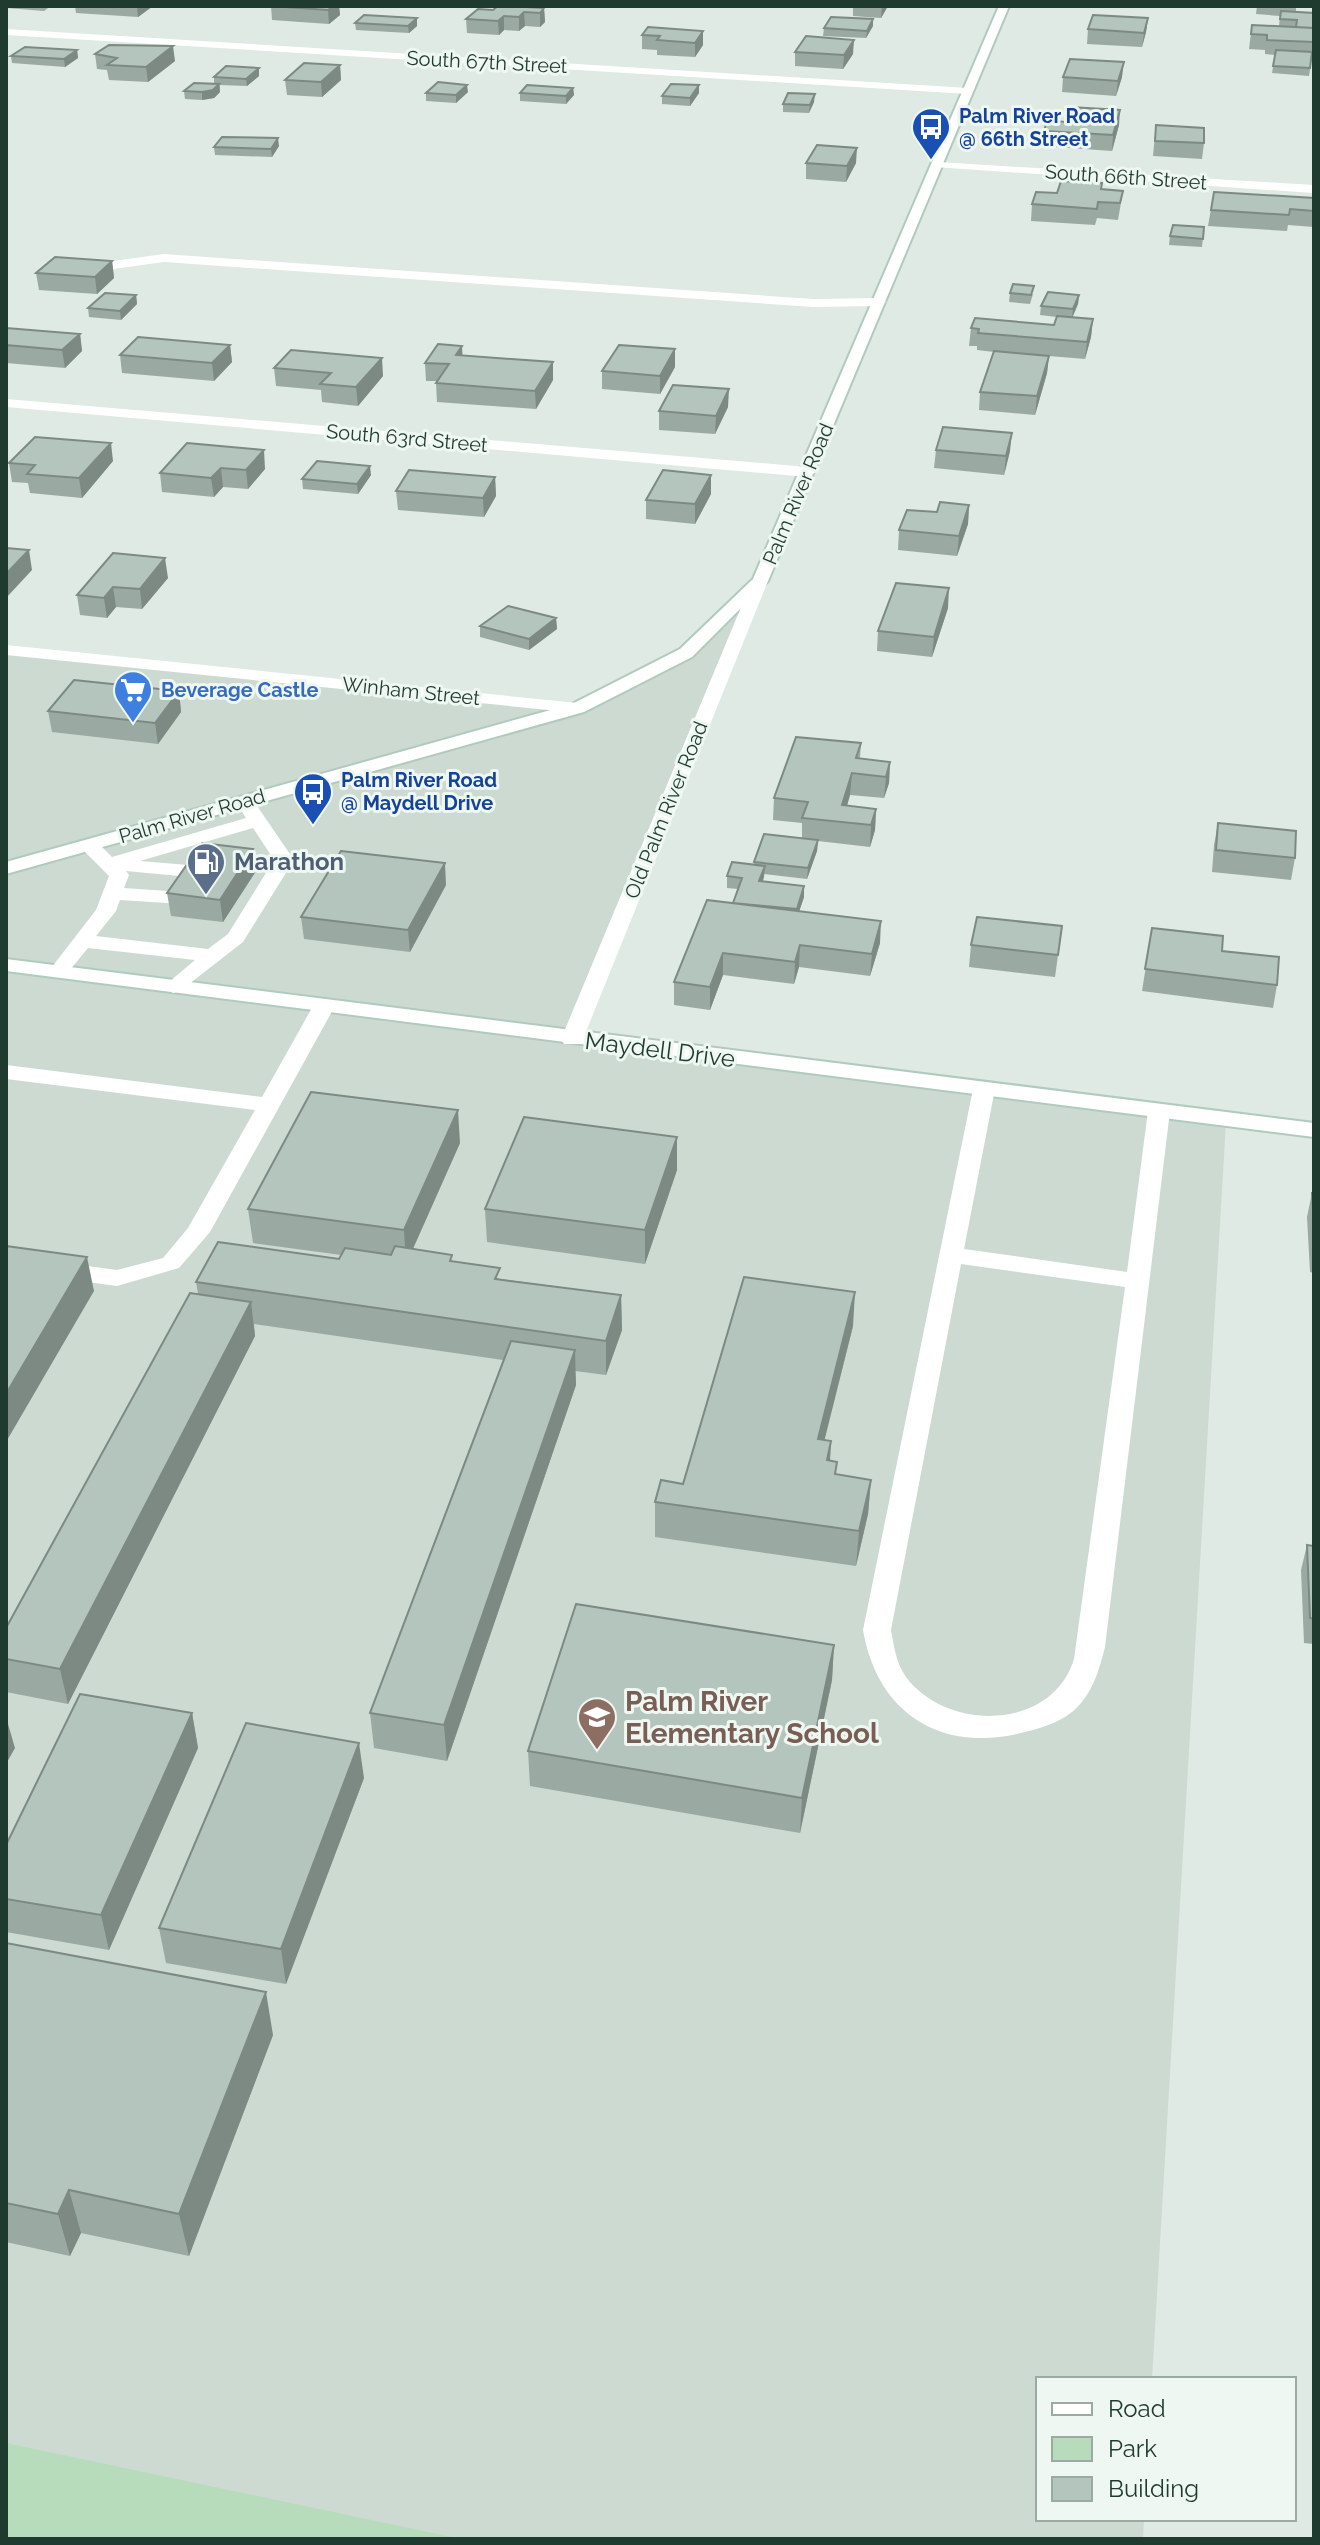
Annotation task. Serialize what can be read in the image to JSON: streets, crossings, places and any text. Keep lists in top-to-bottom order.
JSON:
{
  "streets": {
    "street": [
      "South 67th Street",
      "South 66th Street",
      "South 63rd Street",
      "Palm River Road",
      "Winham Street",
      "Old Palm River Road",
      "Maydell Drive"
    ]
  },
  "crossings": [
    ["South 67th Street", "Palm River Road"],
    ["South 66th Street", "Palm River Road"],
    ["South 63rd Street", "Palm River Road"],
    ["Palm River Road", "Winham Street"],
    ["Palm River Road", "Old Palm River Road"],
    ["Old Palm River Road", "Maydell Drive"]
  ],
  "places": {
    "bus stop": ["Palm River Road @ 66th Street", "Palm River Road @ Maydell Drive"],
    "supermarket": ["Beverage Castle"],
    "fuel station": ["Marathon"],
    "school or university": ["Palm River Elementary School"]
  },
  "legend": ["Road", "Park", "Building"]
}
